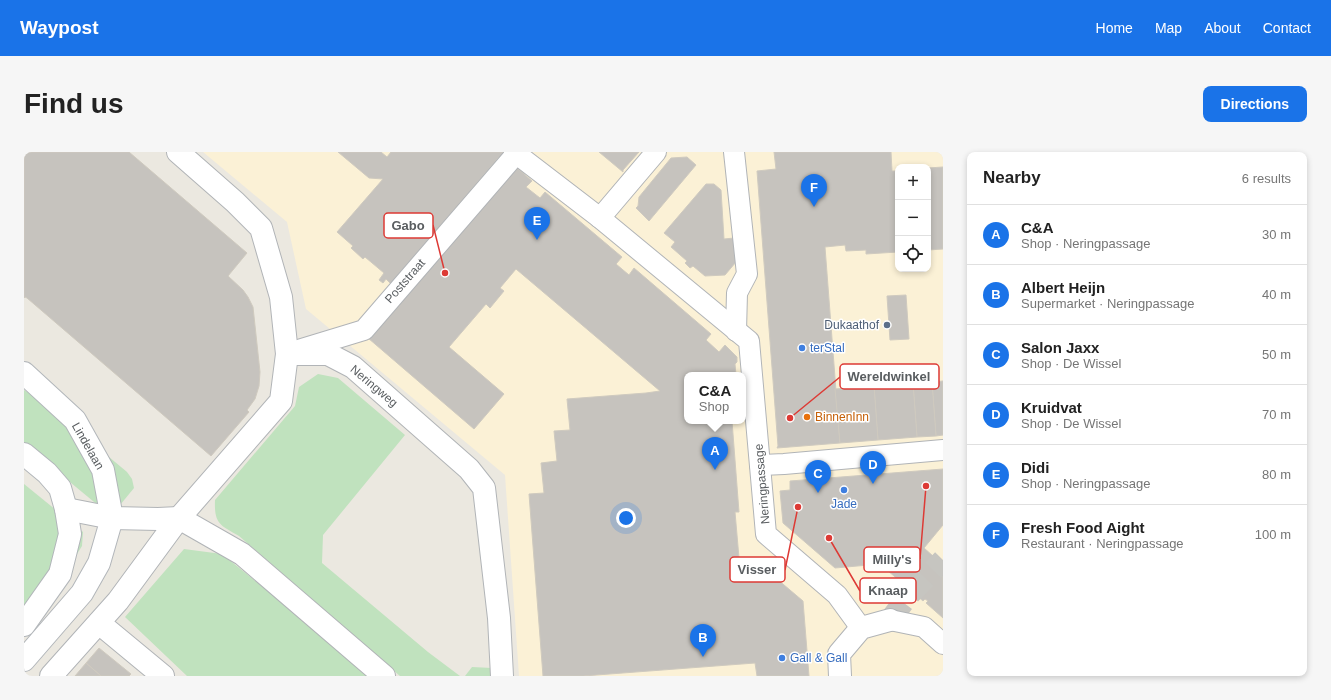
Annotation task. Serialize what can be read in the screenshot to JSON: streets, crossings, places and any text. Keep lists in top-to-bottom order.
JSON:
{
  "streets": {
    "street": [
      "Poststraat",
      "Neringweg",
      "Lindelaan",
      "Neringpassage"
    ]
  },
  "crossings": [
    ["Poststraat", "Neringweg"],
    ["Poststraat", "Neringpassage"]
  ],
  "places": [
    "Gabo",
    "Dukaathof",
    "terStal",
    "BinnenInn",
    "Wereldwinkel",
    "Milly's",
    "Jade",
    "Visser",
    "Knaap",
    "Gall & Gall"
  ],
  "page": {
    "header": "Waypost",
    "nav": [
      "Home",
      "Map",
      "About",
      "Contact"
    ],
    "buttons": "Directions",
    "title": "Find us",
    "heading": ["Nearby", "6 results"],
    "map_buttons": ["+", "−"],
    "pins": [
      "F",
      "E",
      "A",
      "D",
      "C",
      "B"
    ],
    "list": [
      {
        "mark": "A",
        "name": "C&A",
        "note": "Shop · Neringpassage",
        "value": "30 m"
      },
      {
        "mark": "B",
        "name": "Albert Heijn",
        "note": "Supermarket · Neringpassage",
        "value": "40 m"
      },
      {
        "mark": "C",
        "name": "Salon Jaxx",
        "note": "Shop · De Wissel",
        "value": "50 m"
      },
      {
        "mark": "D",
        "name": "Kruidvat",
        "note": "Shop · De Wissel",
        "value": "70 m"
      },
      {
        "mark": "E",
        "name": "Didi",
        "note": "Shop · Neringpassage",
        "value": "80 m"
      },
      {
        "mark": "F",
        "name": "Fresh Food Aight",
        "note": "Restaurant · Neringpassage",
        "value": "100 m"
      }
    ],
    "popup": ["C&A", "Shop"]
  }
}
